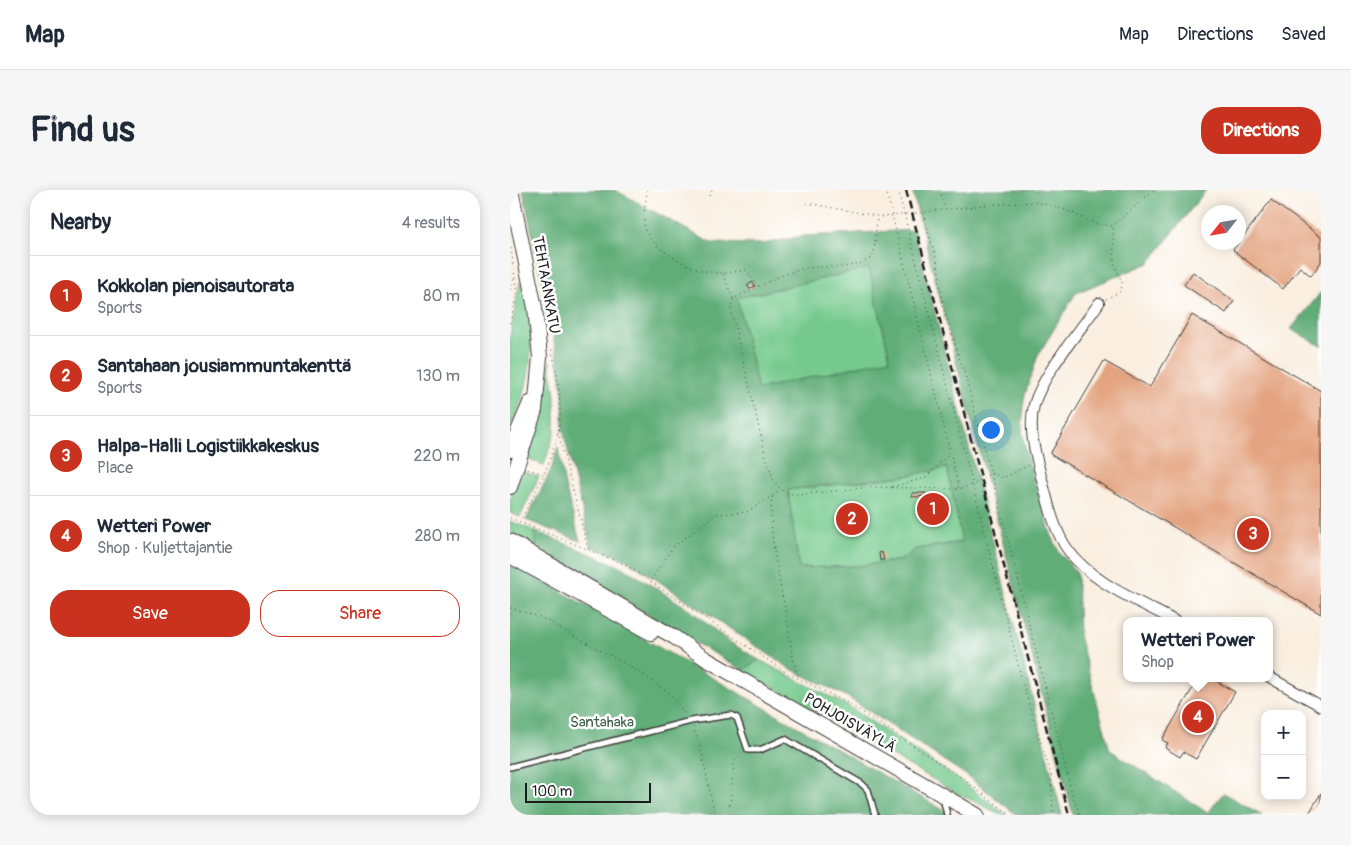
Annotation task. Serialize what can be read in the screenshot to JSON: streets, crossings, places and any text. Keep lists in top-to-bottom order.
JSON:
{
  "streets": {
    "main road": ["TEHTAANKATU", "POHJOISVÄYLÄ"]
  },
  "parks": ["Santahaka"],
  "scale_bar": "100 m",
  "north": "bottom left",
  "page": {
    "header": "Map",
    "nav": ["Map", "Directions", "Saved"],
    "buttons": [
      "Directions",
      ["Save", "Share"]
    ],
    "title": "Find us",
    "heading": ["Nearby", "4 results"],
    "list": [
      {
        "mark": "1",
        "name": "Kokkolan pienoisautorata",
        "note": "Sports",
        "value": "80 m"
      },
      {
        "mark": "2",
        "name": "Santahaan jousiammuntakenttä",
        "note": "Sports",
        "value": "130 m"
      },
      {
        "mark": "3",
        "name": "Halpa-Halli Logistiikkakeskus",
        "note": "Place",
        "value": "220 m"
      },
      {
        "mark": "4",
        "name": "Wetteri Power",
        "note": "Shop · Kuljettajantie",
        "value": "280 m"
      }
    ],
    "pins": [
      "1",
      "2",
      "3",
      "4"
    ],
    "popup": ["Wetteri Power", "Shop"],
    "map_buttons": ["+", "−"],
    "scale": "100 m"
  }
}
